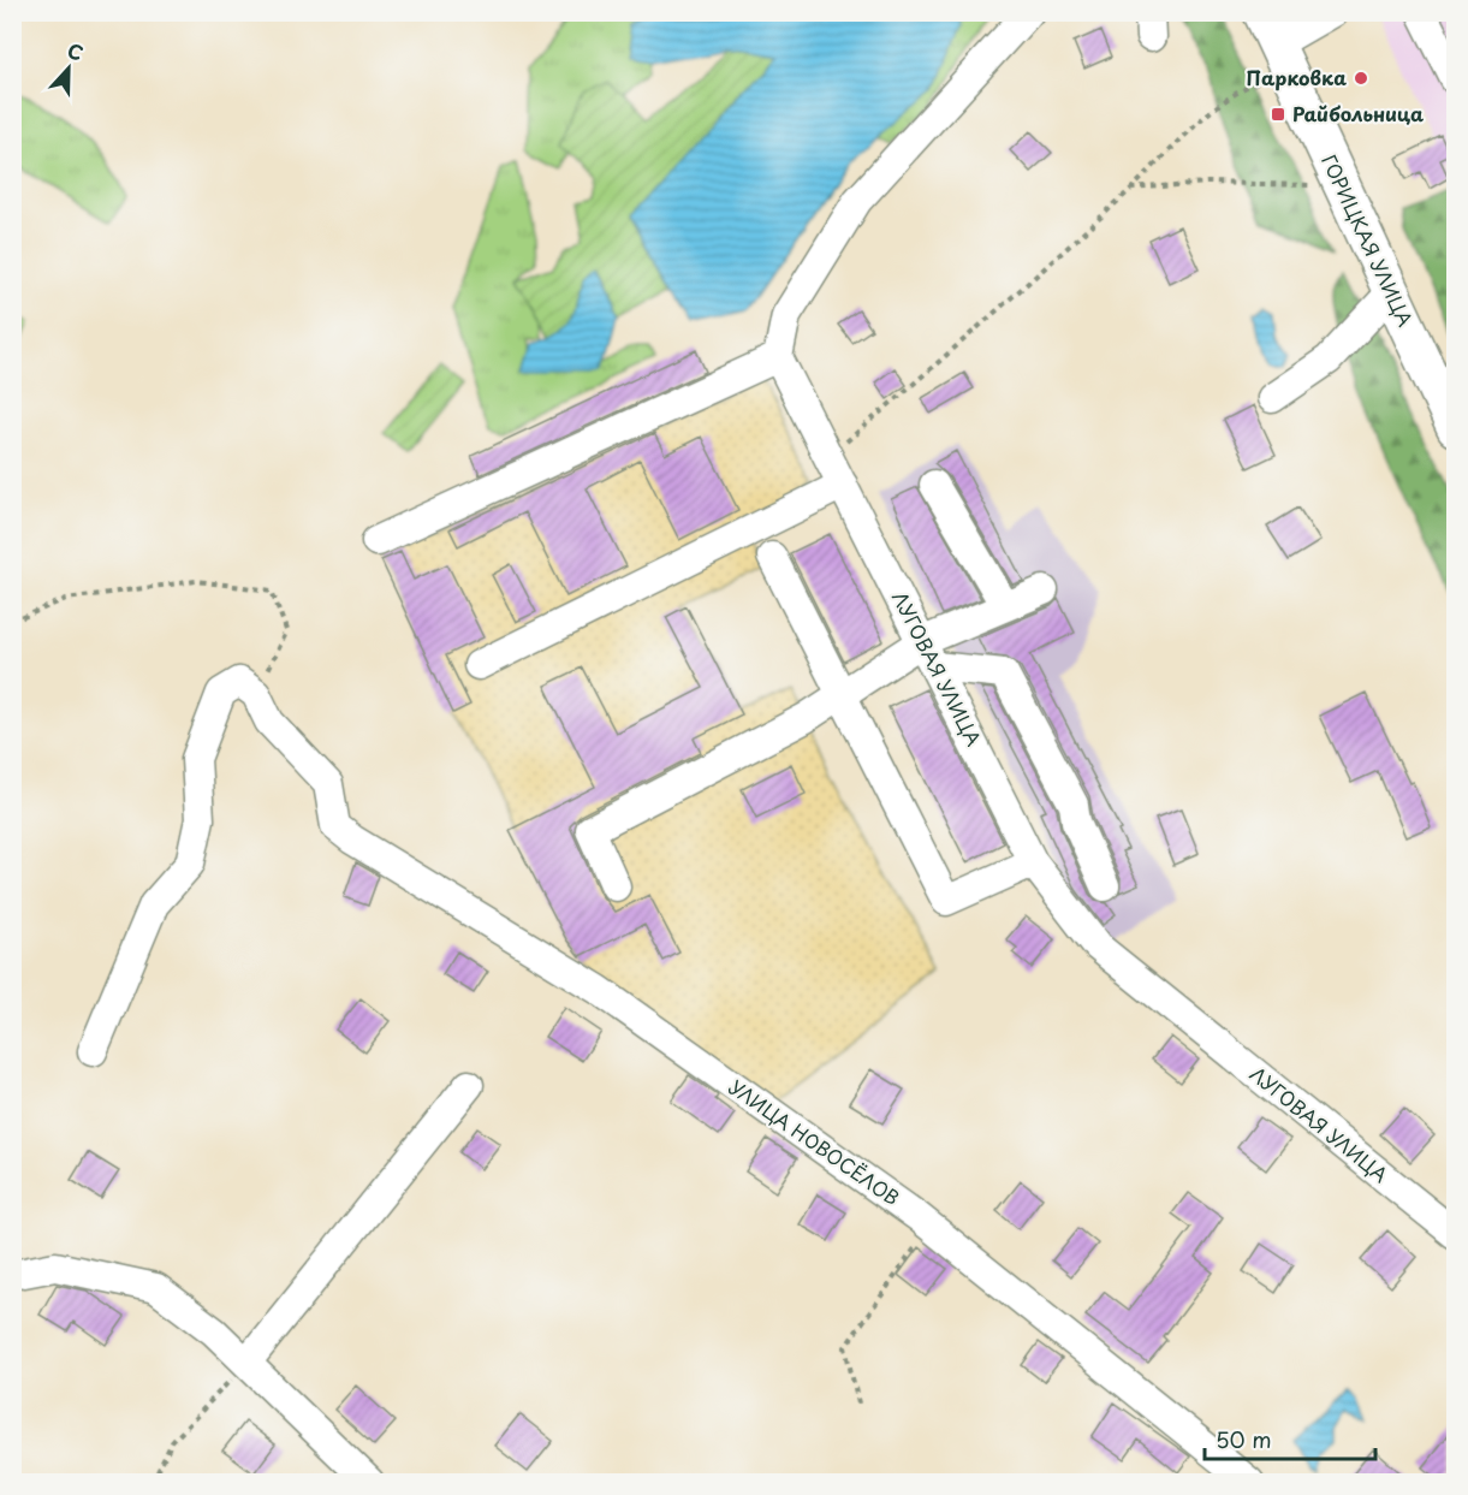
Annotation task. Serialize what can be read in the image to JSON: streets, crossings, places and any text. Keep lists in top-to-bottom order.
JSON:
{
  "streets": {
    "main road": ["ГОРИЦКАЯ УЛИЦА"],
    "street": ["ЛУГОВАЯ УЛИЦА", "УЛИЦА НОВОСЁЛОВ"]
  },
  "places": {
    "other": ["Парковка"],
    "transit": ["Райбольница"]
  },
  "scale_bar": "50 m",
  "north": "top"
}
